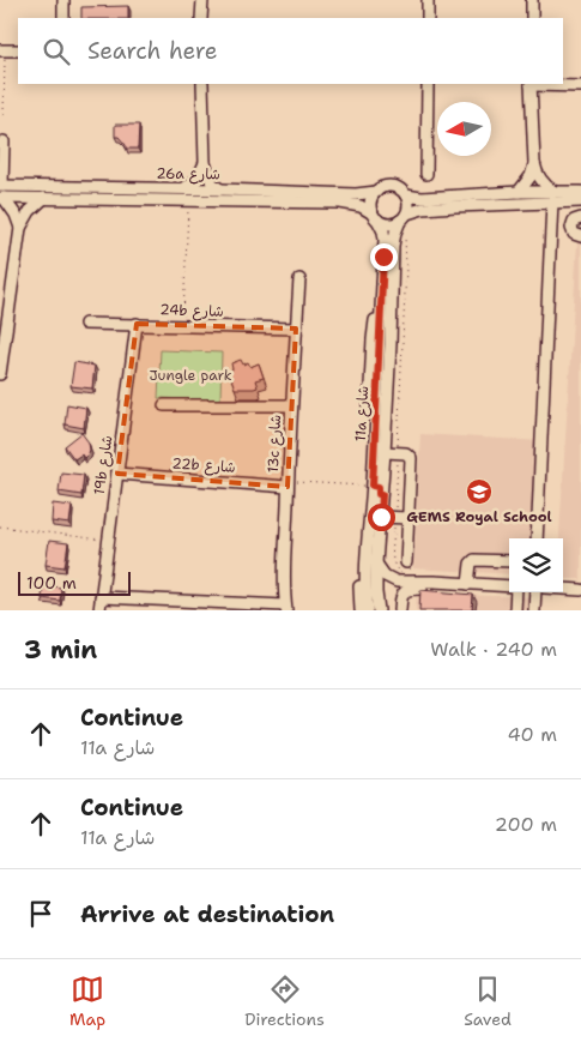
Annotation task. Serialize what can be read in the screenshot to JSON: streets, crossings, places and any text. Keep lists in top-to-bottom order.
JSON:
{
  "streets": {
    "street": [
      "26a شارع",
      "24b شارع",
      "11a شارع",
      "13c شارع",
      "19b شارع",
      "22b شارع"
    ]
  },
  "crossings": [
    ["26a شارع", "11a شارع"],
    ["24b شارع", "13c شارع"],
    ["24b شارع", "19b شارع"],
    ["13c شارع", "22b شارع"],
    ["19b شارع", "22b شارع"]
  ],
  "parks": ["Jungle park"],
  "places": {
    "school or university": ["GEMS Royal School"]
  },
  "scale_bar": "100 m",
  "north": "left",
  "page": {
    "search": "Search here",
    "scale": "100 m",
    "heading": ["3 min", "Walk · 240 m"],
    "list": [
      ["Continue", "11a شارع", "40 m"],
      ["Continue", "11a شارع", "200 m"],
      "Arrive at destination"
    ],
    "nav": ["Map", "Directions", "Saved"]
  }
}
